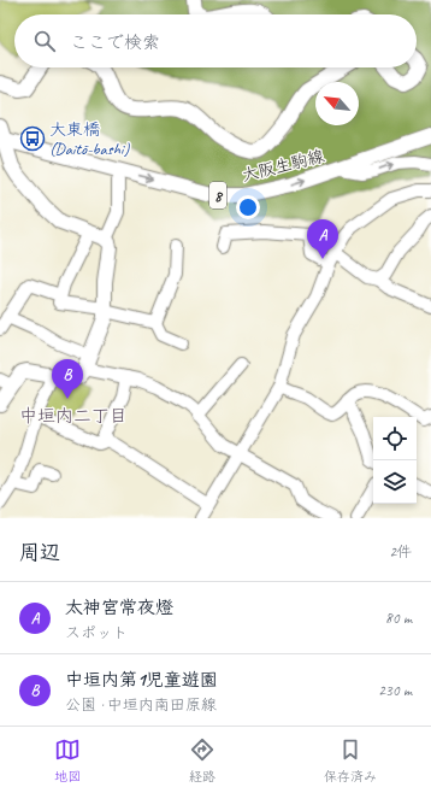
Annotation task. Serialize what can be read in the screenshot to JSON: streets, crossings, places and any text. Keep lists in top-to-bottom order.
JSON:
{
  "streets": {
    "main road": ["大阪生駒線", "8"]
  },
  "one_way": ["大阪生駒線"],
  "districts": ["中垣内二丁目"],
  "places": {
    "bus stop": ["大東橋 (Daitō-bashi)"]
  },
  "north": "top left",
  "page": {
    "search": "ここで検索",
    "pins": ["A", "B"],
    "heading": ["周辺", "2件"],
    "list": [
      {
        "mark": "A",
        "name": "太神宮常夜燈",
        "note": "スポット",
        "value": "80 m"
      },
      {
        "mark": "B",
        "name": "中垣内第1児童遊園",
        "note": "公園 · 中垣内南田原線",
        "value": "230 m"
      }
    ],
    "nav": ["地図", "経路", "保存済み"]
  }
}
